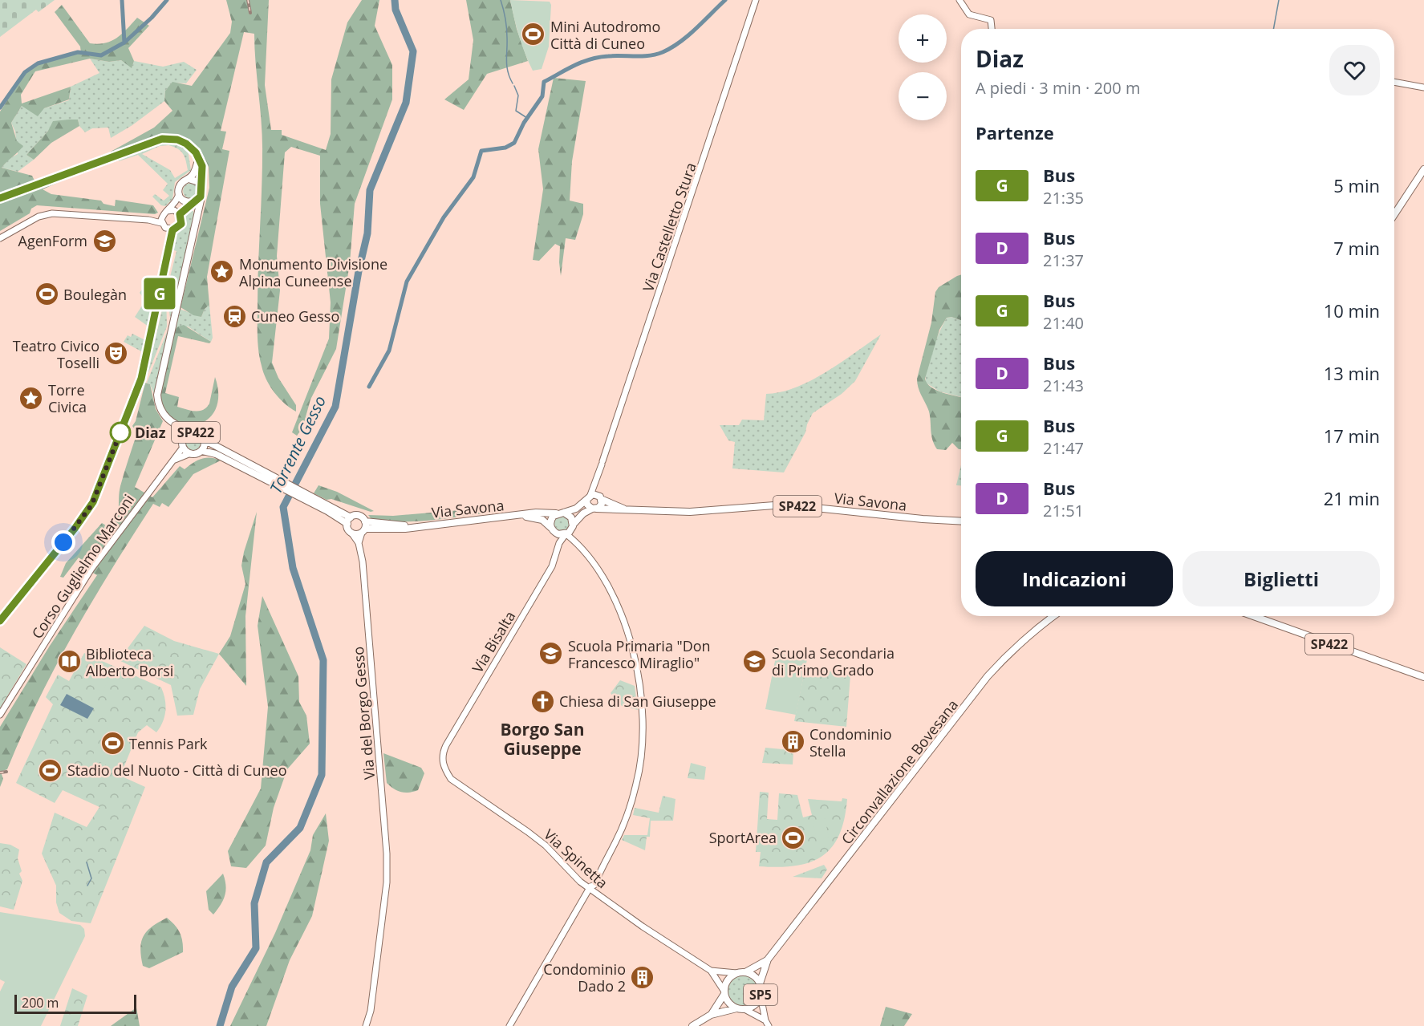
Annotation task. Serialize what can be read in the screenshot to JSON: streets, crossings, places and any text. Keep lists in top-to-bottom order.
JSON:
{
  "streets": {
    "main road": [
      "SP422",
      "Via Savona",
      "Circonvallazione Bovesana",
      "SP5"
    ],
    "street": [
      "Via Castelletto Stura",
      "Corso Guglielmo Marconi",
      "Via Bisalta",
      "Via del Borgo Gesso",
      "Via Spinetta"
    ]
  },
  "crossings": [
    ["Via Castelletto Stura", "SP422"],
    ["Via Castelletto Stura", "Via Savona"],
    ["SP422", "Via Savona"],
    ["SP422", "Corso Guglielmo Marconi"],
    ["SP422", "Via del Borgo Gesso"],
    ["Via Savona", "Via Bisalta"],
    ["Via Savona", "Via del Borgo Gesso"],
    ["Via Bisalta", "Via Spinetta"],
    ["Circonvallazione Bovesana", "Via Spinetta"],
    ["Circonvallazione Bovesana", "SP5"],
    ["Via Spinetta", "SP5"]
  ],
  "districts": ["Borgo San Giuseppe"],
  "water": ["Torrente Gesso"],
  "places": {
    "sports": [
      "Mini Autodromo Città di Cuneo",
      "Boulegàn",
      "Tennis Park",
      "Stadio del Nuoto - Città di Cuneo",
      "SportArea"
    ],
    "school or university": ["AgenForm", "Scuola Primaria \"Don Francesco Miraglio\"", "Scuola Secondaria di Primo Grado"],
    "place": ["Monumento Divisione Alpina Cuneense", "Torre Civica"],
    "station": ["Cuneo Gesso"],
    "theatre": ["Teatro Civico Toselli"],
    "other": ["Diaz"],
    "library": ["Biblioteca Alberto Borsi"],
    "church": ["Chiesa di San Giuseppe"],
    "building": ["Condominio Stella", "Condominio Dado 2"]
  },
  "lines": ["bus line G"],
  "scale_bar": "200 m",
  "page": {
    "on_map": "G",
    "map_buttons": ["+", "−"],
    "heading": [
      ["Diaz", "A piedi · 3 min · 200 m"],
      "Partenze"
    ],
    "list": [
      {
        "mark": "G",
        "name": "Bus",
        "note": "21:35",
        "value": "5 min"
      },
      {
        "mark": "D",
        "name": "Bus",
        "note": "21:37",
        "value": "7 min"
      },
      {
        "mark": "G",
        "name": "Bus",
        "note": "21:40",
        "value": "10 min"
      },
      {
        "mark": "D",
        "name": "Bus",
        "note": "21:43",
        "value": "13 min"
      },
      {
        "mark": "G",
        "name": "Bus",
        "note": "21:47",
        "value": "17 min"
      },
      {
        "mark": "D",
        "name": "Bus",
        "note": "21:51",
        "value": "21 min"
      }
    ],
    "buttons": ["Indicazioni", "Biglietti"],
    "scale": "200 m"
  }
}
